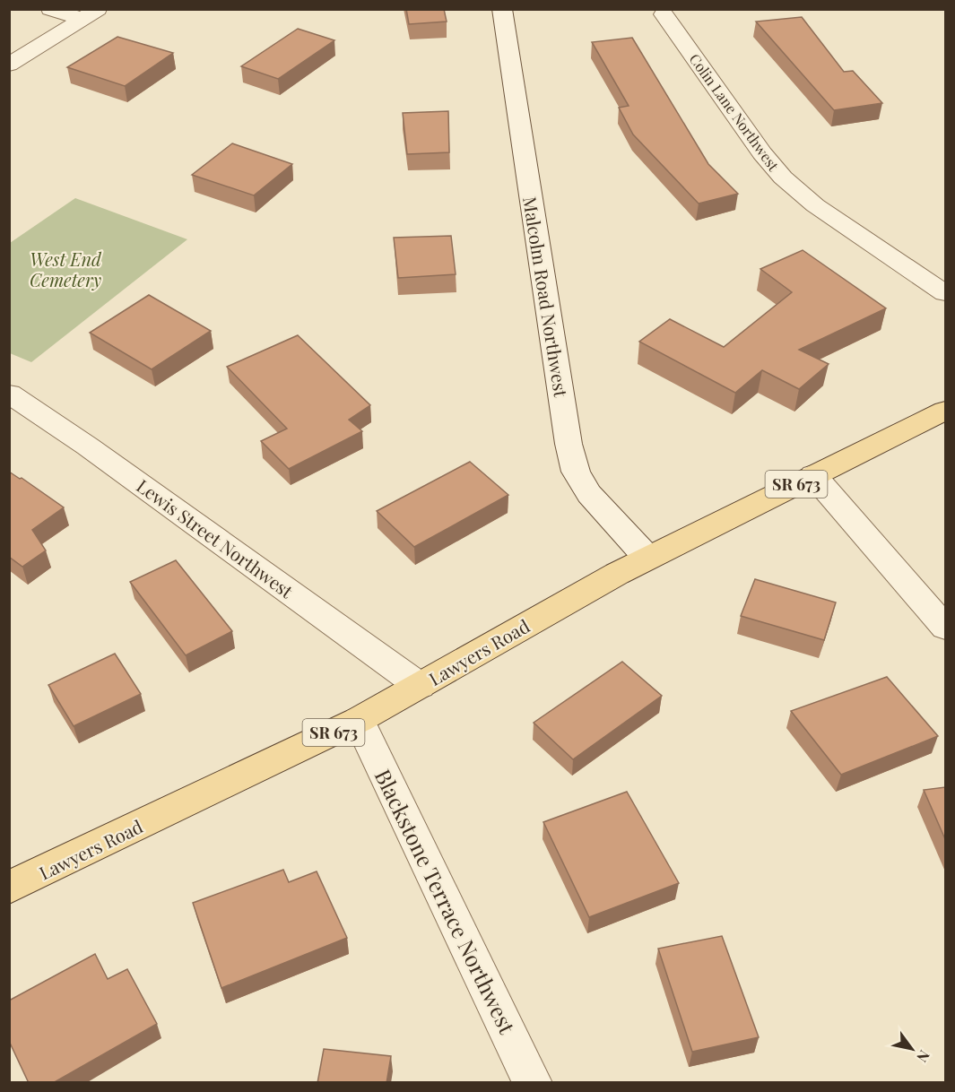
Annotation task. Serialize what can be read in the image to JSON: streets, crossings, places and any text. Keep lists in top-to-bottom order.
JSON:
{
  "streets": {
    "main road": ["SR 673", "Lawyers Road"],
    "street": [
      "Colin Lane Northwest",
      "Malcolm Road Northwest",
      "Lewis Street Northwest",
      "Blackstone Terrace Northwest"
    ]
  },
  "crossings": [
    ["Malcolm Road Northwest", "Lawyers Road"],
    ["Lewis Street Northwest", "Lawyers Road"],
    ["Lawyers Road", "Blackstone Terrace Northwest"]
  ],
  "parks": ["West End Cemetery"],
  "north": "bottom right"
}
